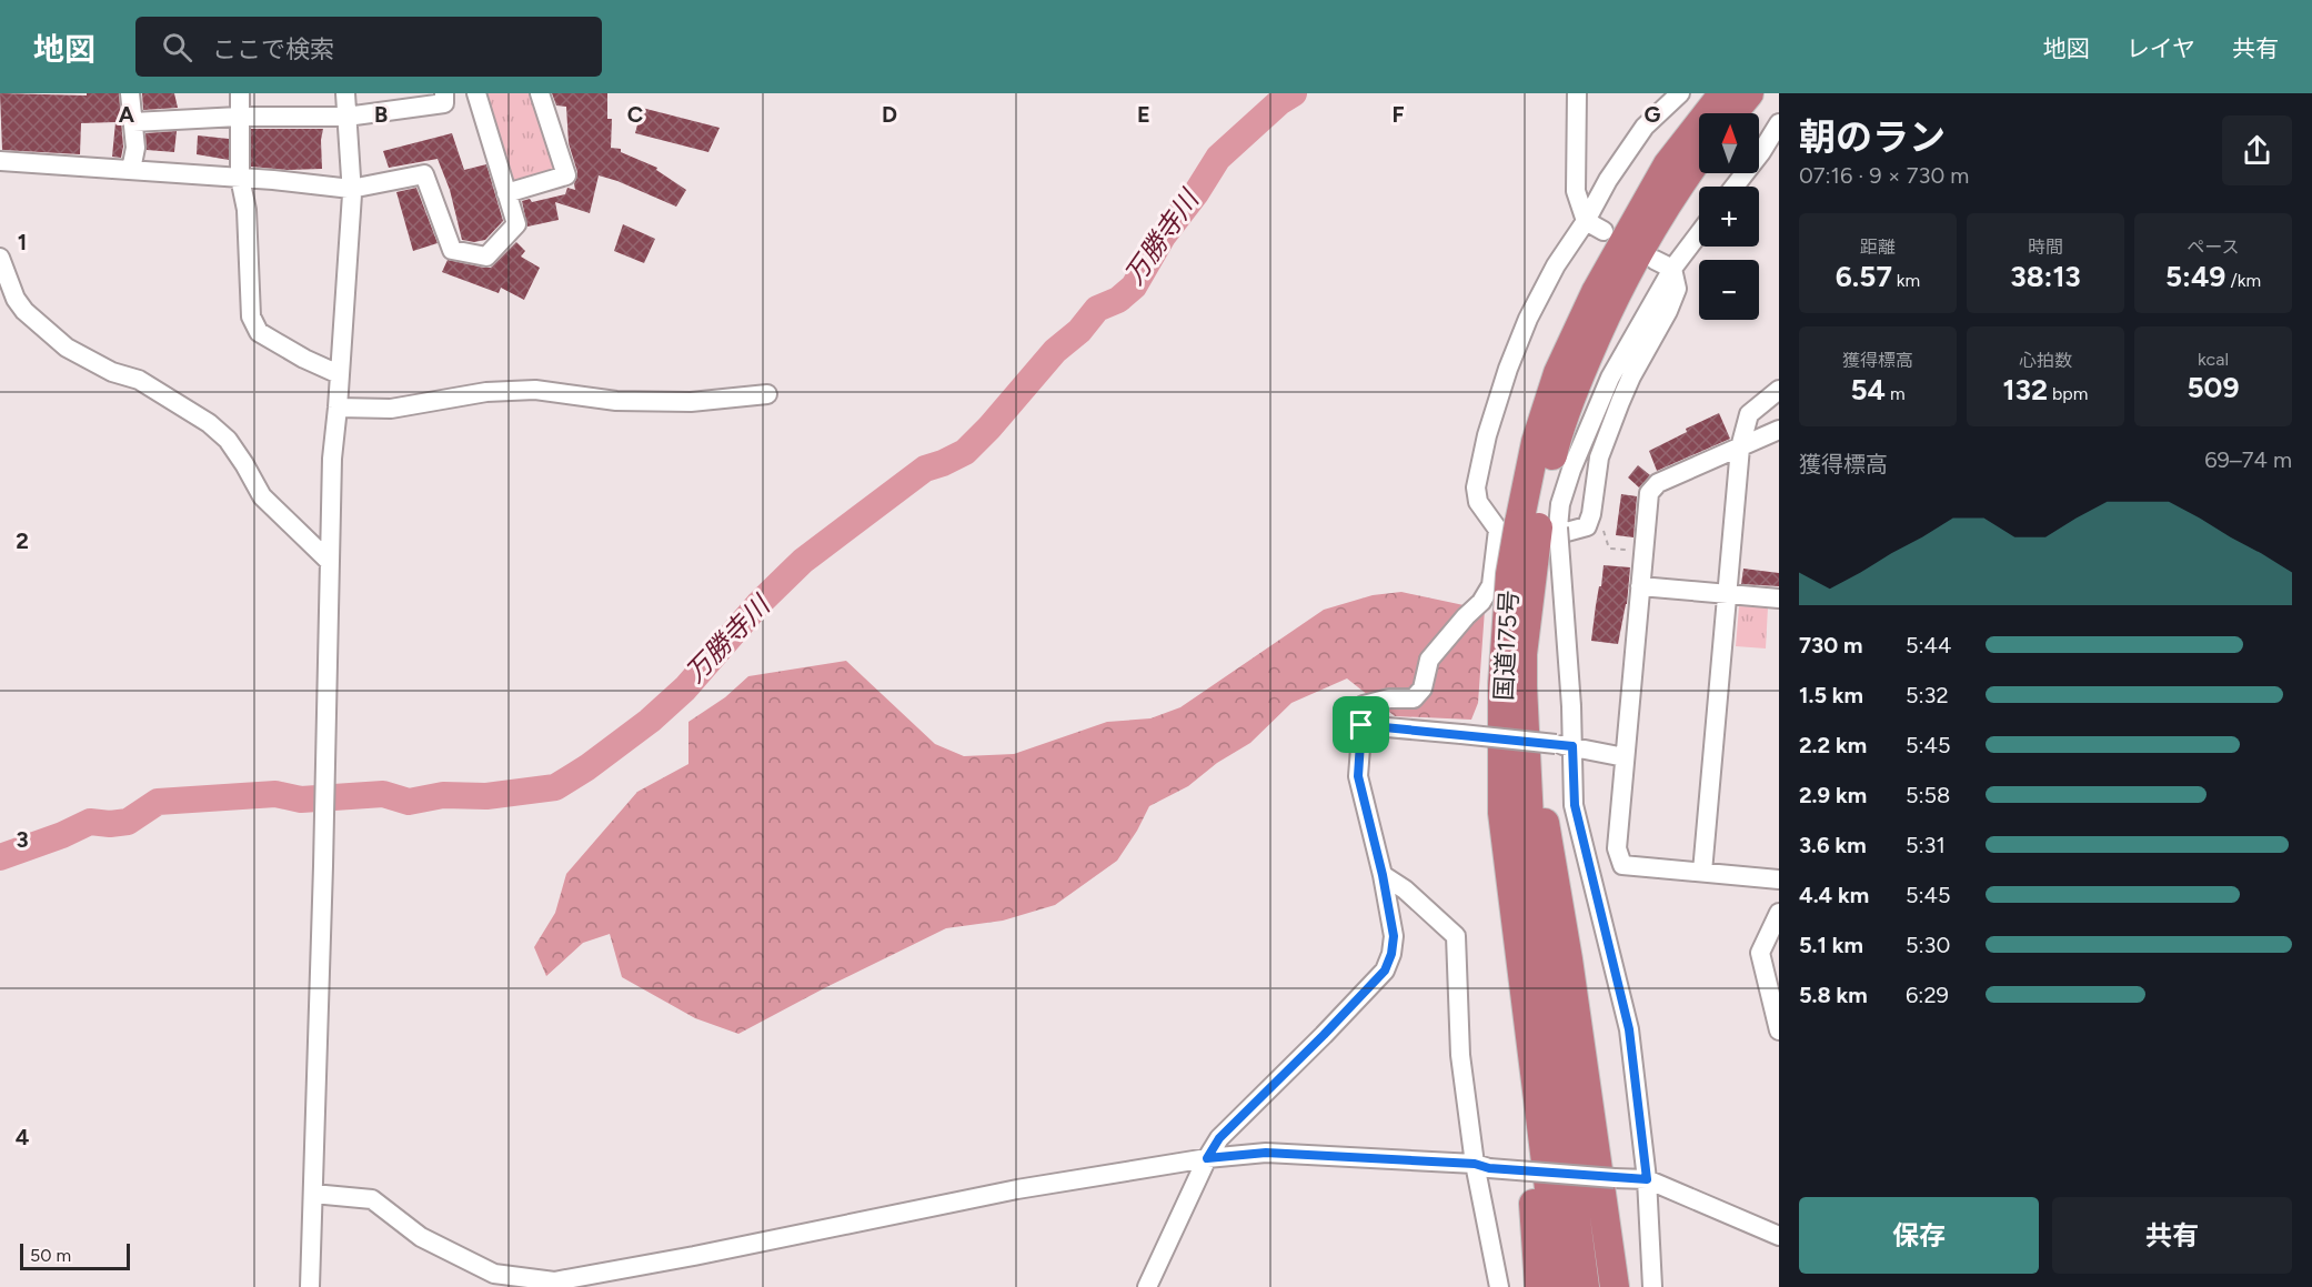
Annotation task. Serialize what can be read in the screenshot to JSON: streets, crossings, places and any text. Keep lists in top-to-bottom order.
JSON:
{
  "streets": {
    "highway": ["国道175号"]
  },
  "water": ["万勝寺川"],
  "scale_bar": "50 m",
  "north": "top",
  "page": {
    "header": "地図",
    "search": "ここで検索",
    "nav": ["地図", "レイヤ", "共有"],
    "heading": ["朝のラン", "07:16 · 9 × 730 m"],
    "map_buttons": ["+", "−"],
    "stats": [
      ["距離", "6.57 km"],
      ["時間", "38:13"],
      ["ペース", "5:49 /km"],
      ["獲得標高", "54 m"],
      ["心拍数", "132 bpm"],
      ["kcal", "509"]
    ],
    "chart": ["獲得標高", "69–74 m"],
    "list": [
      {
        "name": "730 m",
        "note": "5:44"
      },
      {
        "name": "1.5 km",
        "note": "5:32"
      },
      {
        "name": "2.2 km",
        "note": "5:45"
      },
      {
        "name": "2.9 km",
        "note": "5:58"
      },
      {
        "name": "3.6 km",
        "note": "5:31"
      },
      {
        "name": "4.4 km",
        "note": "5:45"
      },
      {
        "name": "5.1 km",
        "note": "5:30"
      },
      {
        "name": "5.8 km",
        "note": "6:29"
      }
    ],
    "buttons": ["保存", "共有"],
    "scale": "50 m"
  },
  "grid": {
    "columns": [
      "A",
      "B",
      "C",
      "D",
      "E",
      "F",
      "G"
    ],
    "rows": [
      "1",
      "2",
      "3",
      "4"
    ]
  }
}
